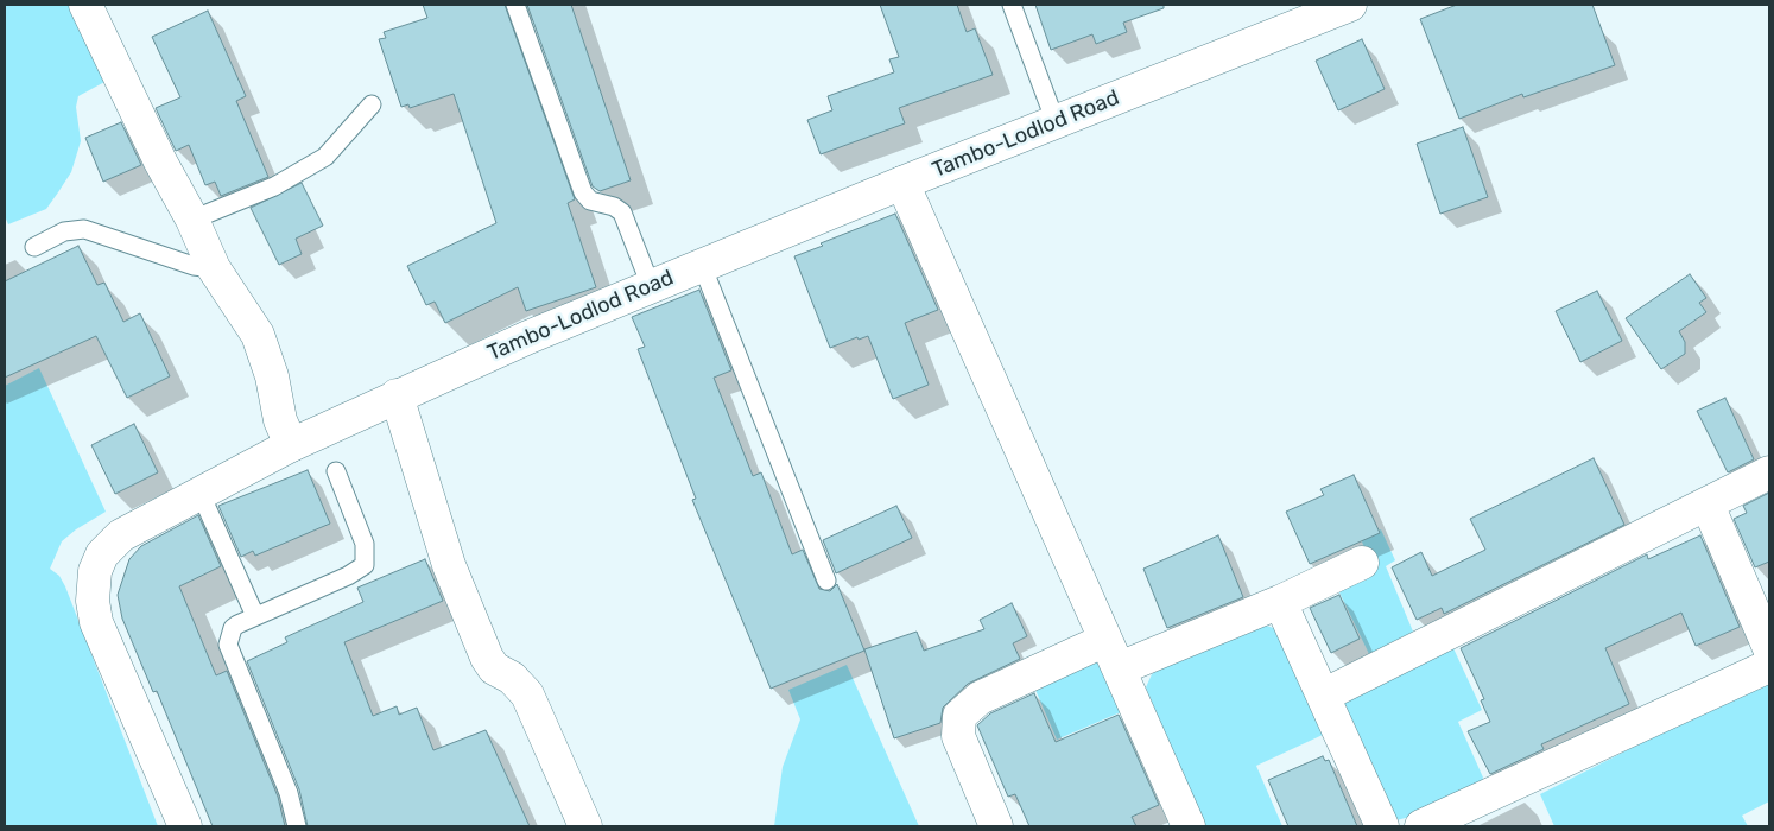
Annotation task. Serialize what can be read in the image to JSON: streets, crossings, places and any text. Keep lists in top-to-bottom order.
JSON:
{
  "streets": {
    "street": ["Tambo-Lodlod Road"]
  }
}
